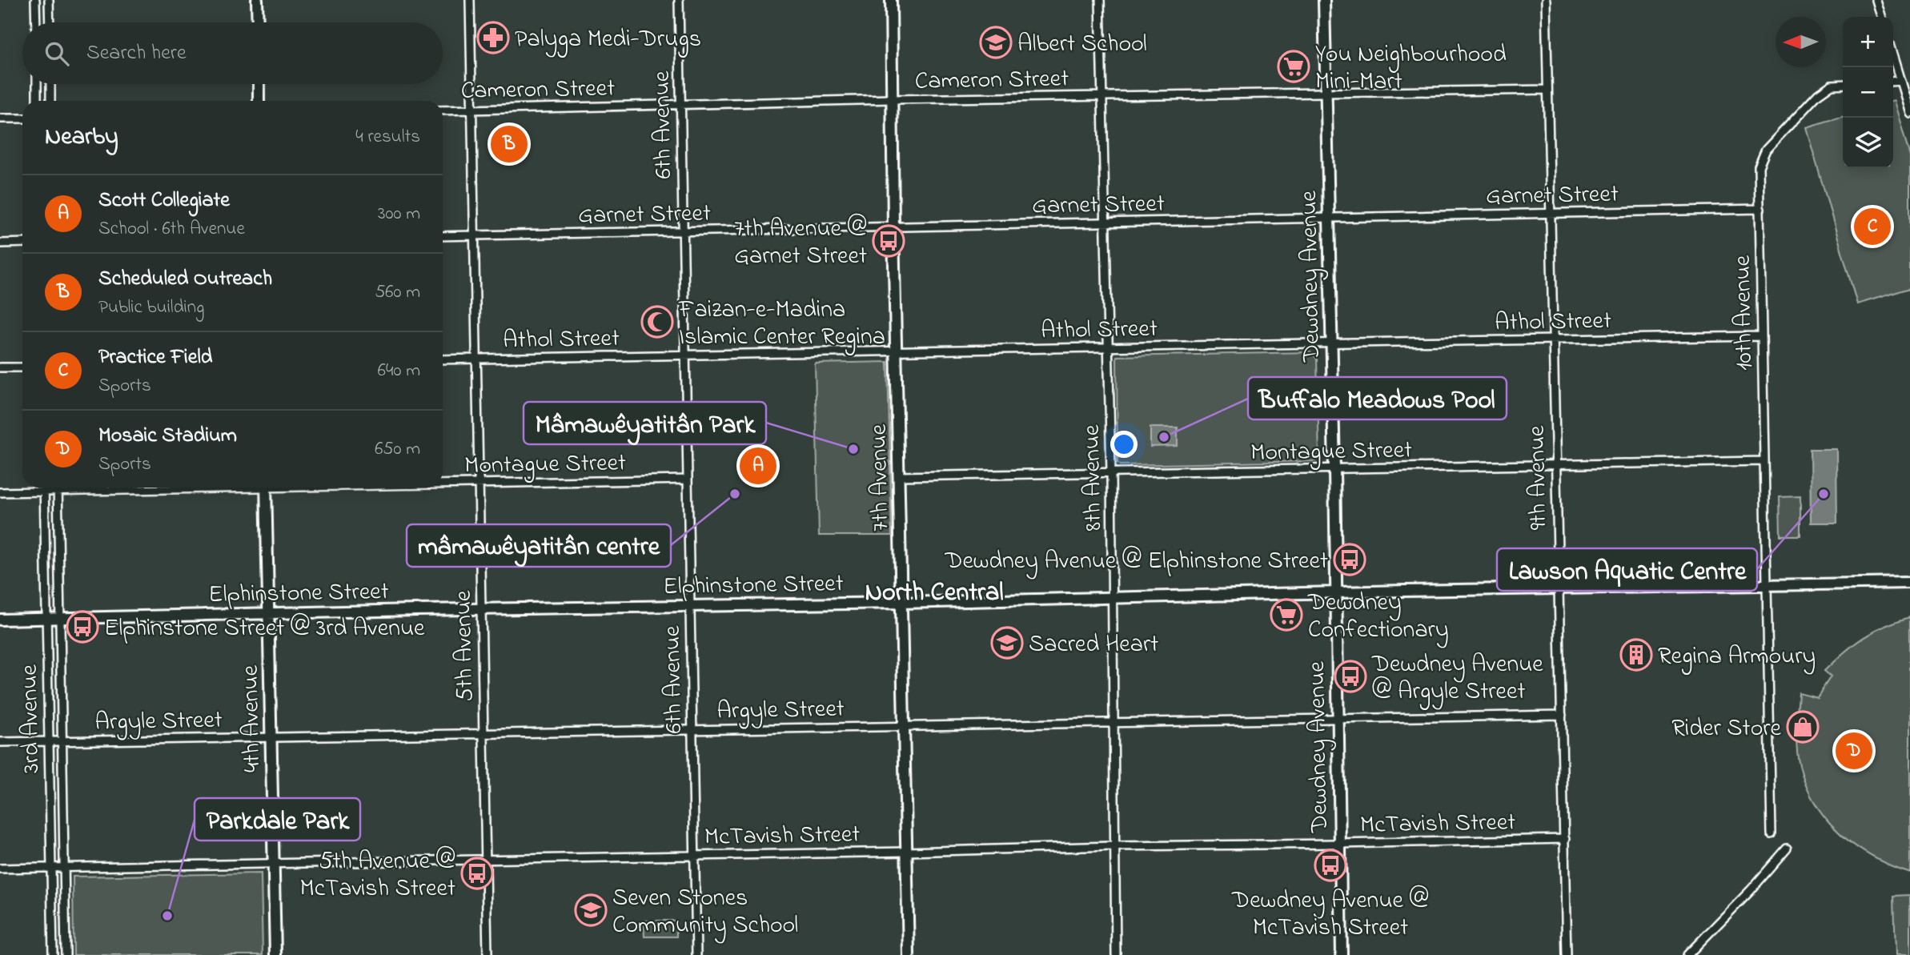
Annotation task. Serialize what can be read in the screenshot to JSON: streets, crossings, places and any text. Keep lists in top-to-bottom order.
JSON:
{
  "streets": {
    "street": [
      "Cameron Street",
      "6th Avenue",
      "Garnet Street",
      "Dewdney Avenue",
      "10th Avenue",
      "Athol Street",
      "Montague Street",
      "7th Avenue",
      "8th Avenue",
      "9th Avenue",
      "Elphinstone Street",
      "5th Avenue",
      "Argyle Street",
      "3rd Avenue",
      "4th Avenue",
      "McTavish Street"
    ]
  },
  "crossings": [
    ["Cameron Street", "6th Avenue"],
    ["Cameron Street", "Dewdney Avenue"],
    ["Cameron Street", "7th Avenue"],
    ["Cameron Street", "8th Avenue"],
    ["Cameron Street", "9th Avenue"],
    ["Cameron Street", "5th Avenue"],
    ["6th Avenue", "Garnet Street"],
    ["6th Avenue", "Athol Street"],
    ["6th Avenue", "Montague Street"],
    ["6th Avenue", "Elphinstone Street"],
    ["6th Avenue", "Argyle Street"],
    ["6th Avenue", "McTavish Street"],
    ["Garnet Street", "Dewdney Avenue"],
    ["Garnet Street", "10th Avenue"],
    ["Garnet Street", "7th Avenue"],
    ["Garnet Street", "8th Avenue"],
    ["Garnet Street", "9th Avenue"],
    ["Garnet Street", "5th Avenue"],
    ["Dewdney Avenue", "Athol Street"],
    ["Dewdney Avenue", "Montague Street"],
    ["Dewdney Avenue", "Elphinstone Street"],
    ["Dewdney Avenue", "Argyle Street"],
    ["Dewdney Avenue", "McTavish Street"],
    ["10th Avenue", "Athol Street"],
    ["10th Avenue", "Montague Street"],
    ["10th Avenue", "Elphinstone Street"],
    ["Athol Street", "7th Avenue"],
    ["Athol Street", "8th Avenue"],
    ["Athol Street", "9th Avenue"],
    ["Athol Street", "5th Avenue"],
    ["Montague Street", "7th Avenue"],
    ["Montague Street", "8th Avenue"],
    ["Montague Street", "9th Avenue"],
    ["Montague Street", "5th Avenue"],
    ["Montague Street", "3rd Avenue"],
    ["7th Avenue", "Elphinstone Street"],
    ["7th Avenue", "Argyle Street"],
    ["7th Avenue", "McTavish Street"],
    ["8th Avenue", "Elphinstone Street"],
    ["8th Avenue", "Argyle Street"],
    ["8th Avenue", "McTavish Street"],
    ["9th Avenue", "Elphinstone Street"],
    ["9th Avenue", "Argyle Street"],
    ["9th Avenue", "McTavish Street"],
    ["Elphinstone Street", "5th Avenue"],
    ["Elphinstone Street", "3rd Avenue"],
    ["Elphinstone Street", "4th Avenue"],
    ["5th Avenue", "Argyle Street"],
    ["5th Avenue", "McTavish Street"],
    ["Argyle Street", "3rd Avenue"],
    ["Argyle Street", "4th Avenue"],
    ["3rd Avenue", "McTavish Street"],
    ["4th Avenue", "McTavish Street"]
  ],
  "districts": ["North Central"],
  "places": {
    "pharmacy": ["Palyga Medi-Drugs"],
    "school or university": ["Albert School", "Sacred Heart", "Seven Stones Community School"],
    "supermarket": ["You Neighbourhood Mini-Mart", "Dewdney Confectionary"],
    "bus stop": [
      "7th Avenue @ Garnet Street",
      "Dewdney Avenue @ Elphinstone Street",
      "Elphinstone Street @ 3rd Avenue",
      "Dewdney Avenue @ Argyle Street",
      "Dewdney Avenue @ McTavish Street",
      "5th Avenue @ McTavish Street"
    ],
    "mosque": ["Faizan-e-Madina Islamic Center Regina"],
    "other": [
      "Buffalo Meadows Pool",
      "Mâmawêyatitân Park",
      "mâmawêyatitân centre",
      "Lawson Aquatic Centre",
      "Parkdale Park"
    ],
    "building": ["Regina Armoury"],
    "shop": ["Rider Store"]
  },
  "north": "left",
  "page": {
    "map_buttons": ["+", "−"],
    "search": "Search here",
    "heading": ["Nearby", "4 results"],
    "pins": [
      "B",
      "C",
      "A",
      "D"
    ],
    "list": [
      {
        "mark": "A",
        "name": "Scott Collegiate",
        "note": "School · 6th Avenue",
        "value": "300 m"
      },
      {
        "mark": "B",
        "name": "Scheduled Outreach",
        "note": "Public building",
        "value": "560 m"
      },
      {
        "mark": "C",
        "name": "Practice Field",
        "note": "Sports",
        "value": "640 m"
      },
      {
        "mark": "D",
        "name": "Mosaic Stadium",
        "note": "Sports",
        "value": "650 m"
      }
    ]
  }
}
